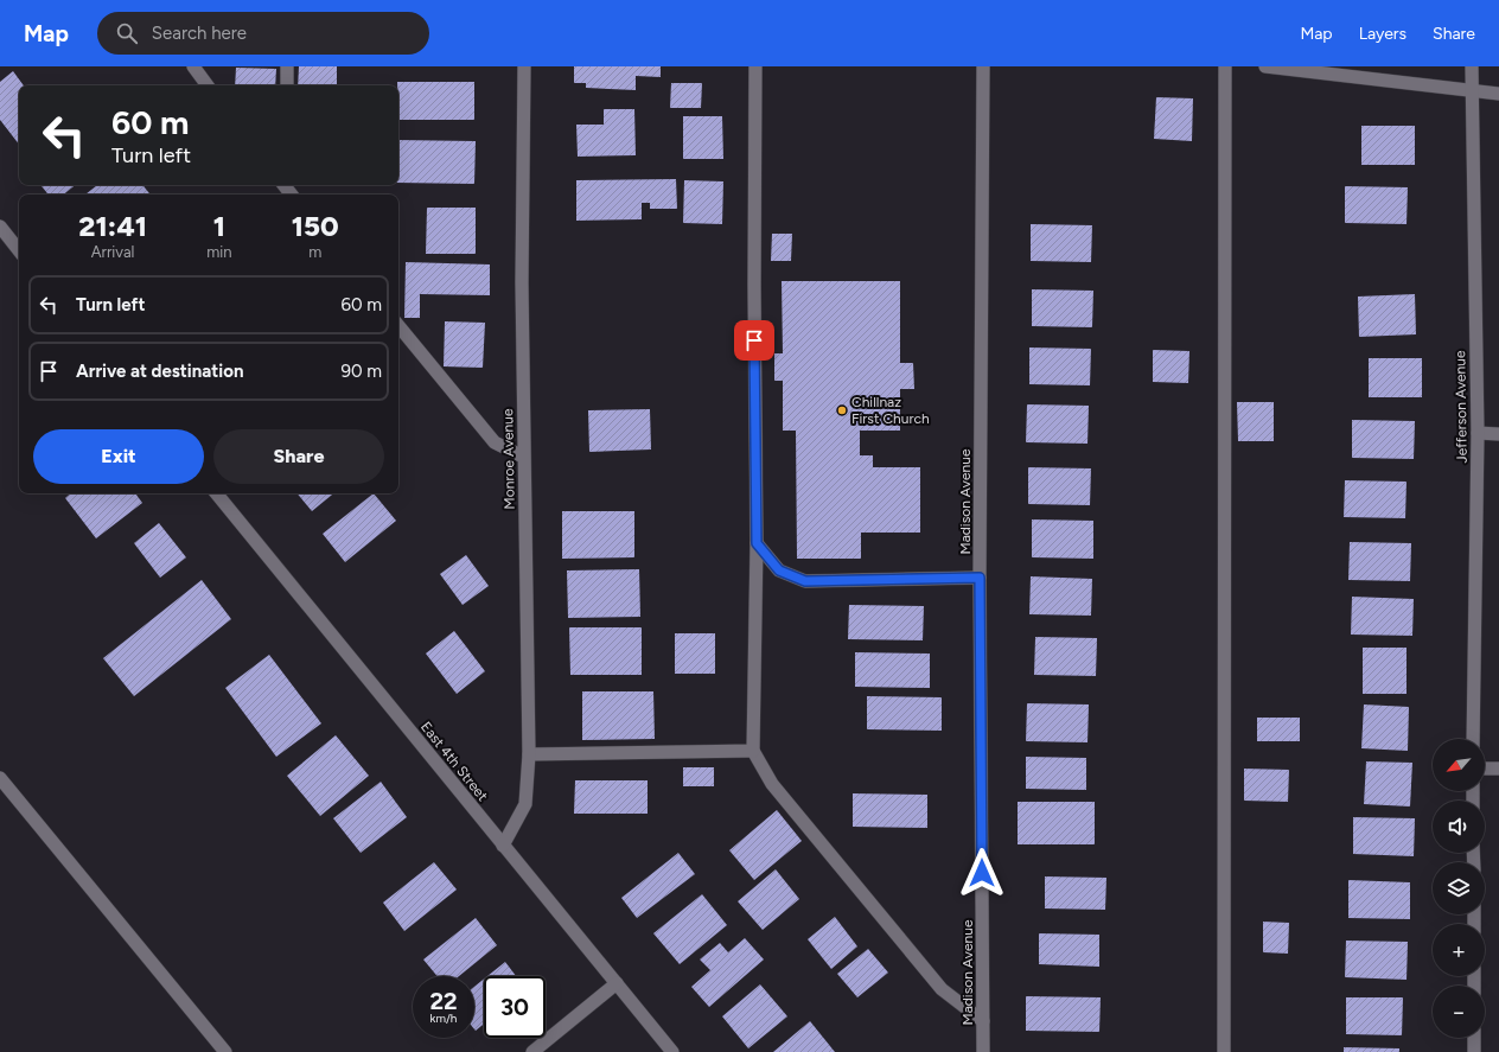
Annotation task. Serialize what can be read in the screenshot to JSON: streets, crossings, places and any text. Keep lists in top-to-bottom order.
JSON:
{
  "streets": {
    "street": [
      "Jefferson Avenue",
      "Monroe Avenue",
      "Madison Avenue",
      "East 4th Street"
    ]
  },
  "crossings": [
    ["Monroe Avenue", "East 4th Street"]
  ],
  "places": ["Chillnaz First Church"],
  "north": "bottom left",
  "page": {
    "header": "Map",
    "search": "Search here",
    "nav": ["Map", "Layers", "Share"],
    "turn": ["60 m", "Turn left"],
    "eta": [
      "21:41",
      "Arrival",
      "1",
      "min",
      "150",
      "m"
    ],
    "list": [
      {
        "name": "Turn left",
        "value": "60 m"
      },
      {
        "name": "Arrive at destination",
        "value": "90 m"
      }
    ],
    "buttons": ["Exit", "Share"],
    "map_buttons": ["+", "−"],
    "speed": "22 km/h",
    "limit": "30"
  }
}
